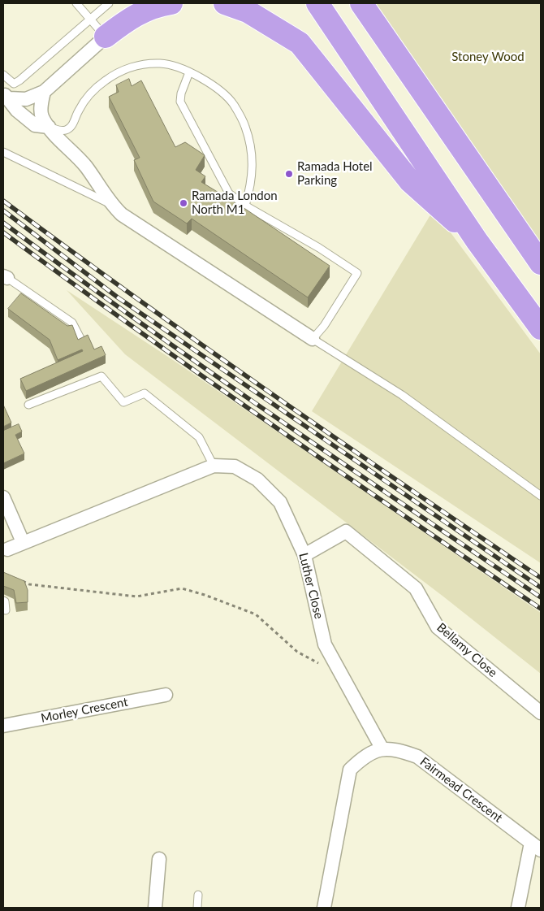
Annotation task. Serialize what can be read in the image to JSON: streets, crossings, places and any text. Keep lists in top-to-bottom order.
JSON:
{
  "streets": {
    "street": [
      "Luther Close",
      "Bellamy Close",
      "Morley Crescent",
      "Fairmead Crescent"
    ]
  },
  "crossings": [
    ["Luther Close", "Bellamy Close"],
    ["Luther Close", "Fairmead Crescent"]
  ],
  "parks": ["Stoney Wood"],
  "places": ["Ramada Hotel Parking", "Ramada London North M1"]
}
